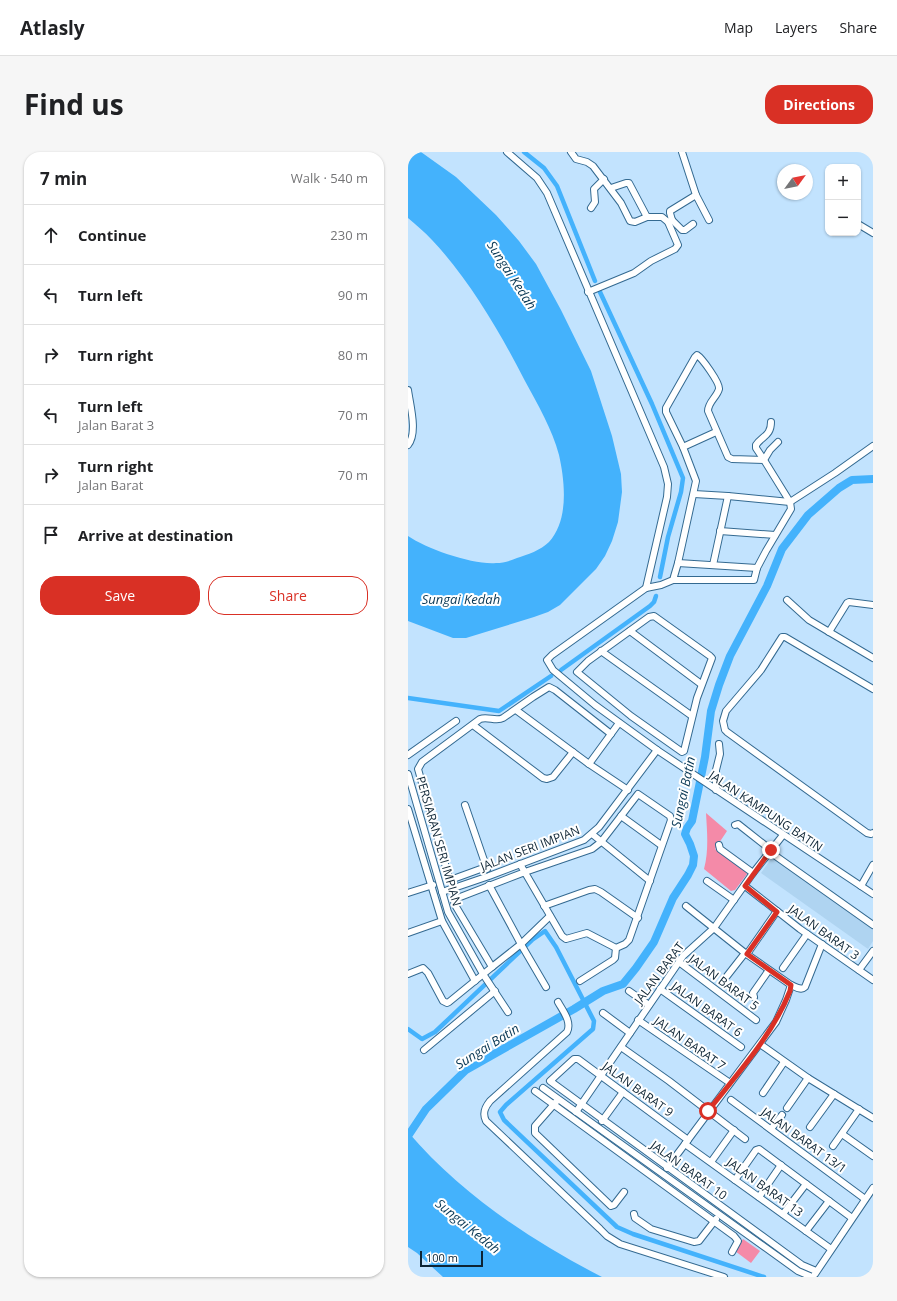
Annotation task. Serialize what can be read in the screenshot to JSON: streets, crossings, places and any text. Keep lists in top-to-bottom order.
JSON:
{
  "streets": {
    "street": [
      "JALAN KAMPUNG BATIN",
      "PERSIARAN SERI IMPIAN",
      "JALAN SERI IMPIAN",
      "JALAN BARAT 3",
      "JALAN BARAT",
      "JALAN BARAT 5",
      "JALAN BARAT 6",
      "JALAN BARAT 7",
      "JALAN BARAT 9",
      "JALAN BARAT 13/1",
      "JALAN BARAT 10",
      "JALAN BARAT 13"
    ]
  },
  "crossings": [
    ["JALAN KAMPUNG BATIN", "JALAN SERI IMPIAN"],
    ["JALAN KAMPUNG BATIN", "JALAN BARAT"],
    ["PERSIARAN SERI IMPIAN", "JALAN SERI IMPIAN"],
    ["JALAN BARAT 3", "JALAN BARAT"],
    ["JALAN BARAT", "JALAN BARAT 5"],
    ["JALAN BARAT", "JALAN BARAT 6"],
    ["JALAN BARAT", "JALAN BARAT 7"],
    ["JALAN BARAT", "JALAN BARAT 9"],
    ["JALAN BARAT", "JALAN BARAT 10"],
    ["JALAN BARAT 9", "JALAN BARAT 10"],
    ["JALAN BARAT 9", "JALAN BARAT 13"]
  ],
  "water": ["Sungai Kedah", "Sungai Batin"],
  "scale_bar": "100 m",
  "north": "top right",
  "page": {
    "header": "Atlasly",
    "nav": ["Map", "Layers", "Share"],
    "title": "Find us",
    "buttons": [
      "Directions",
      ["Save", "Share"]
    ],
    "heading": ["7 min", "Walk · 540 m"],
    "map_buttons": ["+", "−"],
    "list": [
      ["Continue", "230 m"],
      ["Turn left", "90 m"],
      ["Turn right", "80 m"],
      ["Turn left", "Jalan Barat 3", "70 m"],
      ["Turn right", "Jalan Barat", "70 m"],
      "Arrive at destination"
    ],
    "scale": "100 m"
  }
}
